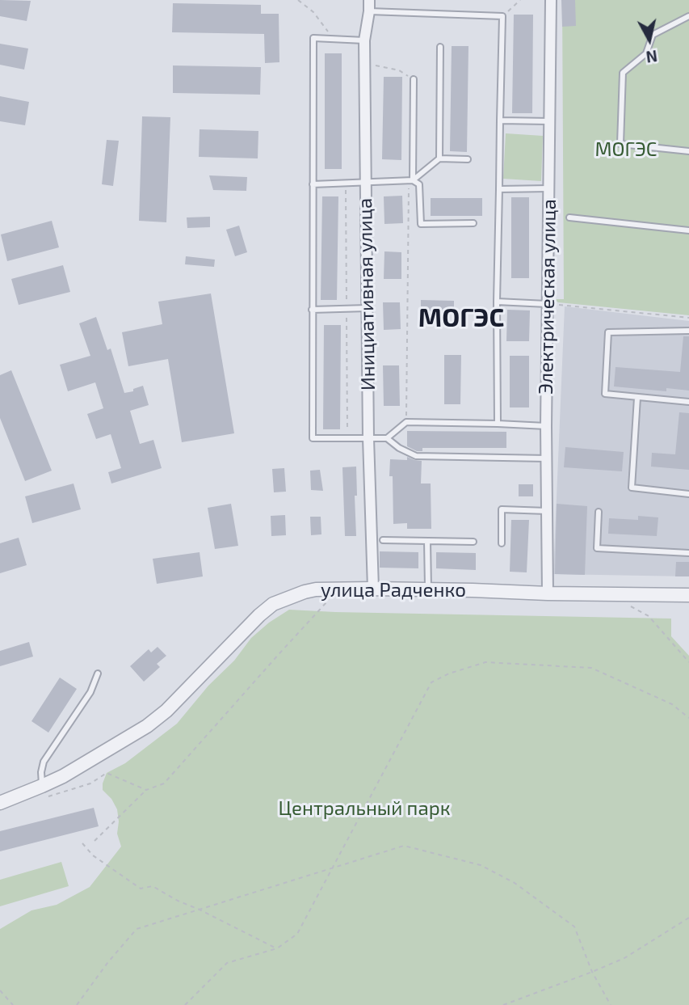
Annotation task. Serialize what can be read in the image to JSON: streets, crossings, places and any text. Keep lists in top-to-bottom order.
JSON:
{
  "streets": {
    "street": ["Инициативная улица", "Электрическая улица", "улица Радченко"]
  },
  "crossings": [
    ["Инициативная улица", "улица Радченко"],
    ["Электрическая улица", "улица Радченко"]
  ],
  "districts": ["МОГЭС"],
  "parks": ["МОГЭС", "Центральный парк"],
  "north": "bottom"
}
